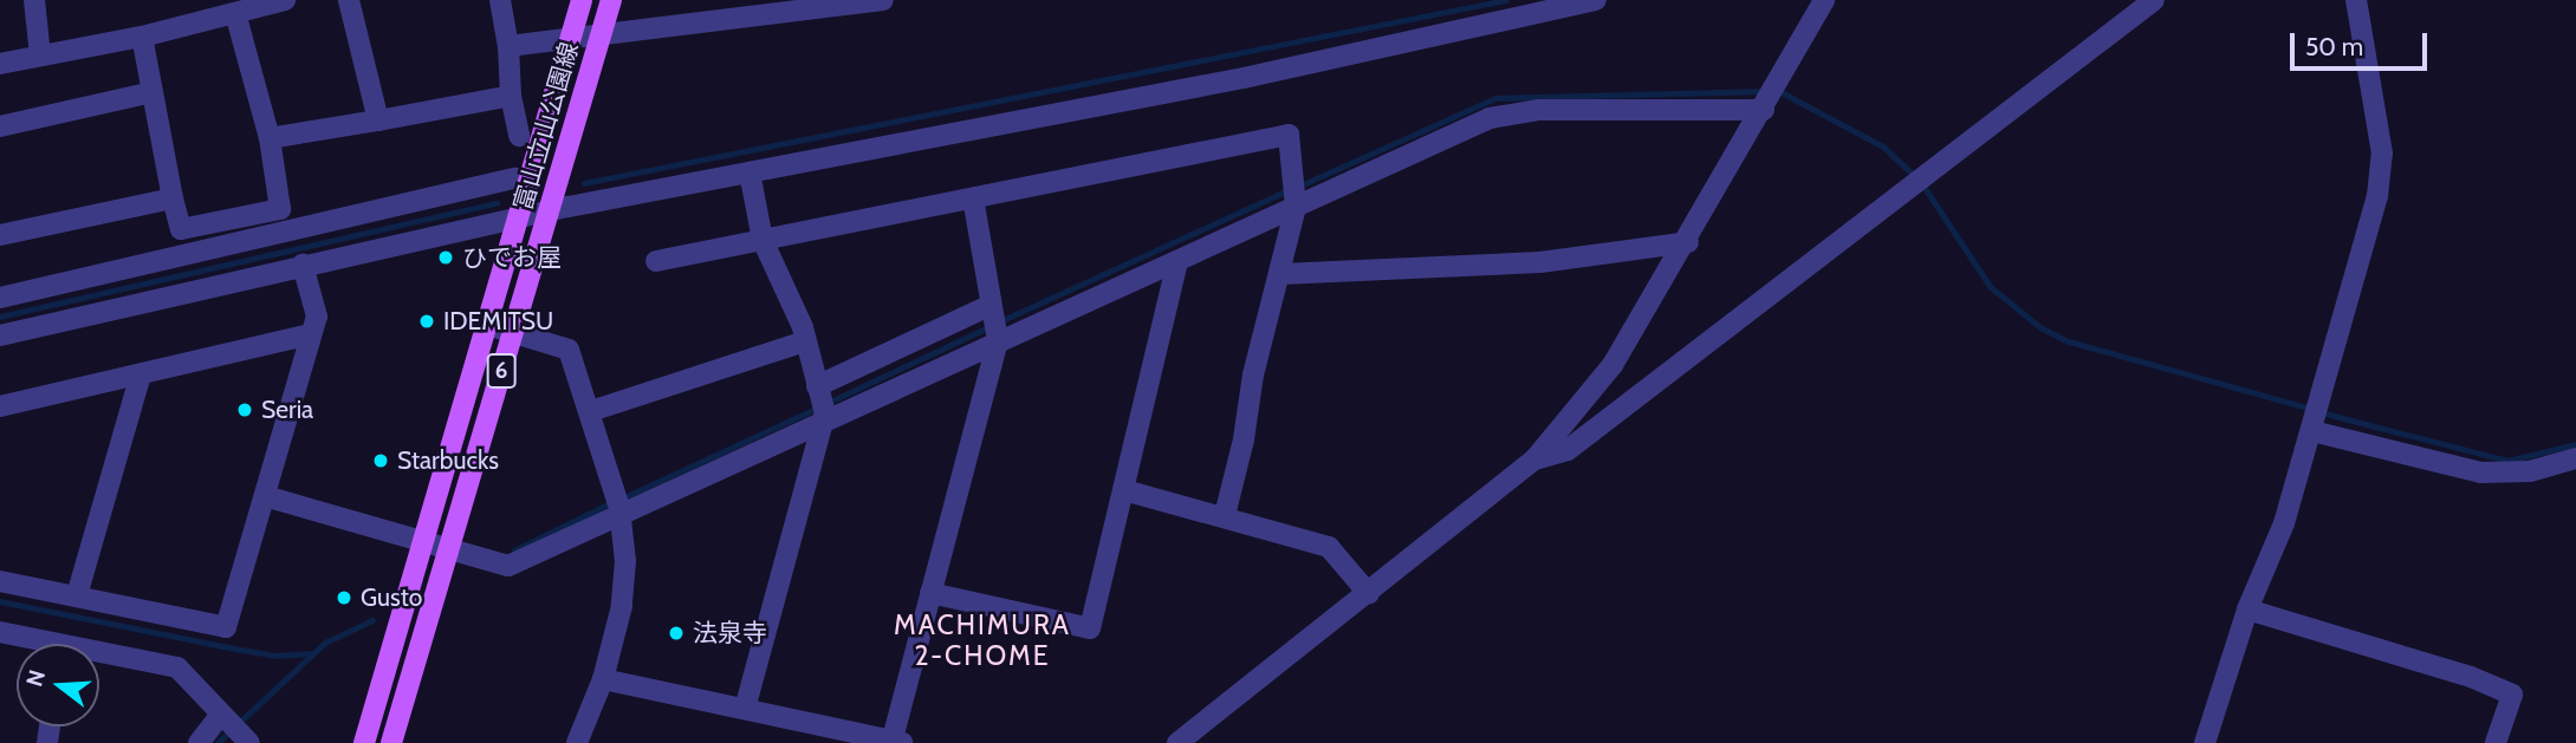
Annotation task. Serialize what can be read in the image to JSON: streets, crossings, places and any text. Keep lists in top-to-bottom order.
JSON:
{
  "streets": {
    "main road": ["富山立山公園線", "6"]
  },
  "districts": ["MACHIMURA 2-CHOME"],
  "places": [
    "ひでお屋",
    "IDEMITSU",
    "Seria",
    "Starbucks",
    "Gusto",
    "法泉寺"
  ],
  "scale_bar": "50 m",
  "north": "left"
}
